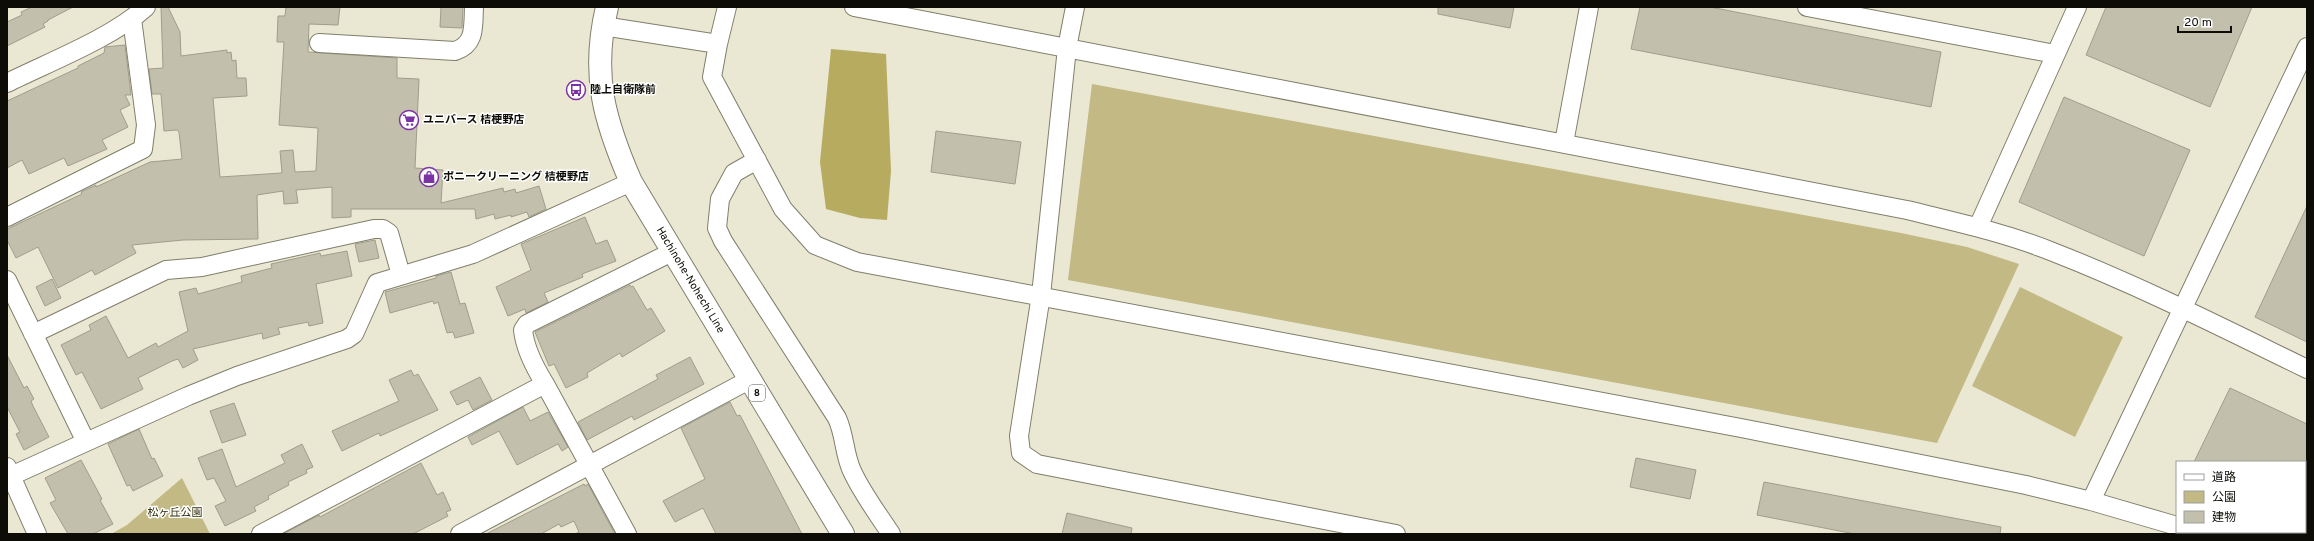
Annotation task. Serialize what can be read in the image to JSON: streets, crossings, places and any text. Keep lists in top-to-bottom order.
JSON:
{
  "streets": {
    "main road": ["Hachinohe-Nohechi Line", "8"]
  },
  "parks": ["松ヶ丘公園"],
  "places": {
    "bus stop": ["陸上自衛隊前"],
    "supermarket": ["ユニバース 桔梗野店"],
    "shop": ["ポニークリーニング 桔梗野店"]
  },
  "legend": ["道路", "公園", "建物"],
  "scale_bar": "20 m"
}
